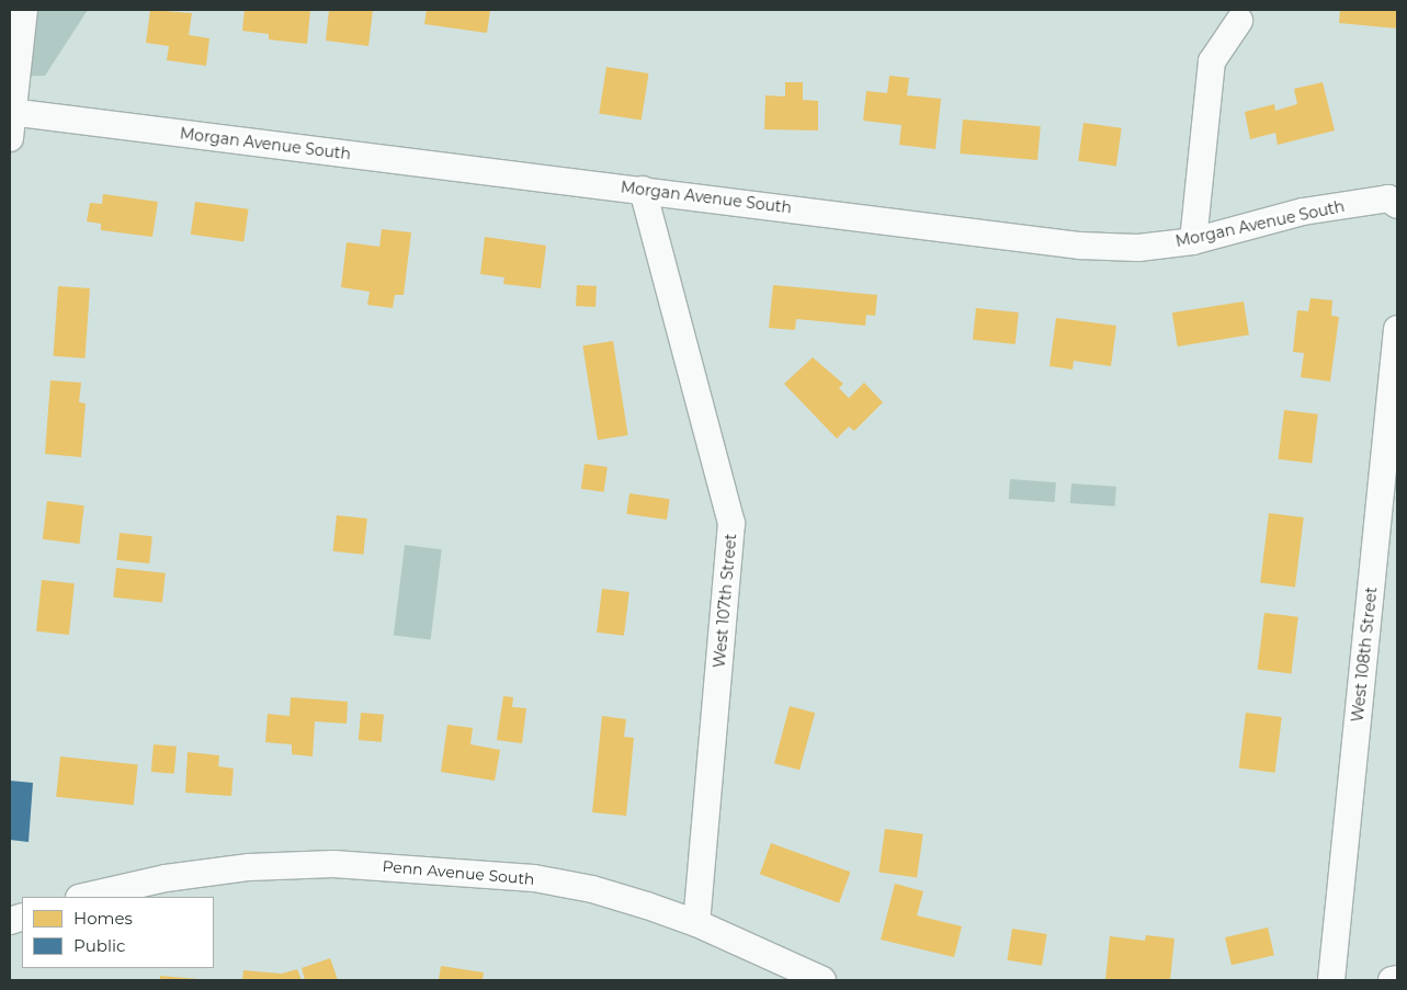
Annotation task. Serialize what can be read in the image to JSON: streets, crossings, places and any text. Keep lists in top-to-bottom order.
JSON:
{
  "streets": {
    "street": [
      "Morgan Avenue South",
      "West 107th Street",
      "West 108th Street",
      "Penn Avenue South"
    ]
  },
  "crossings": [
    ["Morgan Avenue South", "West 107th Street"],
    ["West 107th Street", "Penn Avenue South"]
  ],
  "legend": ["Homes", "Public"]
}
